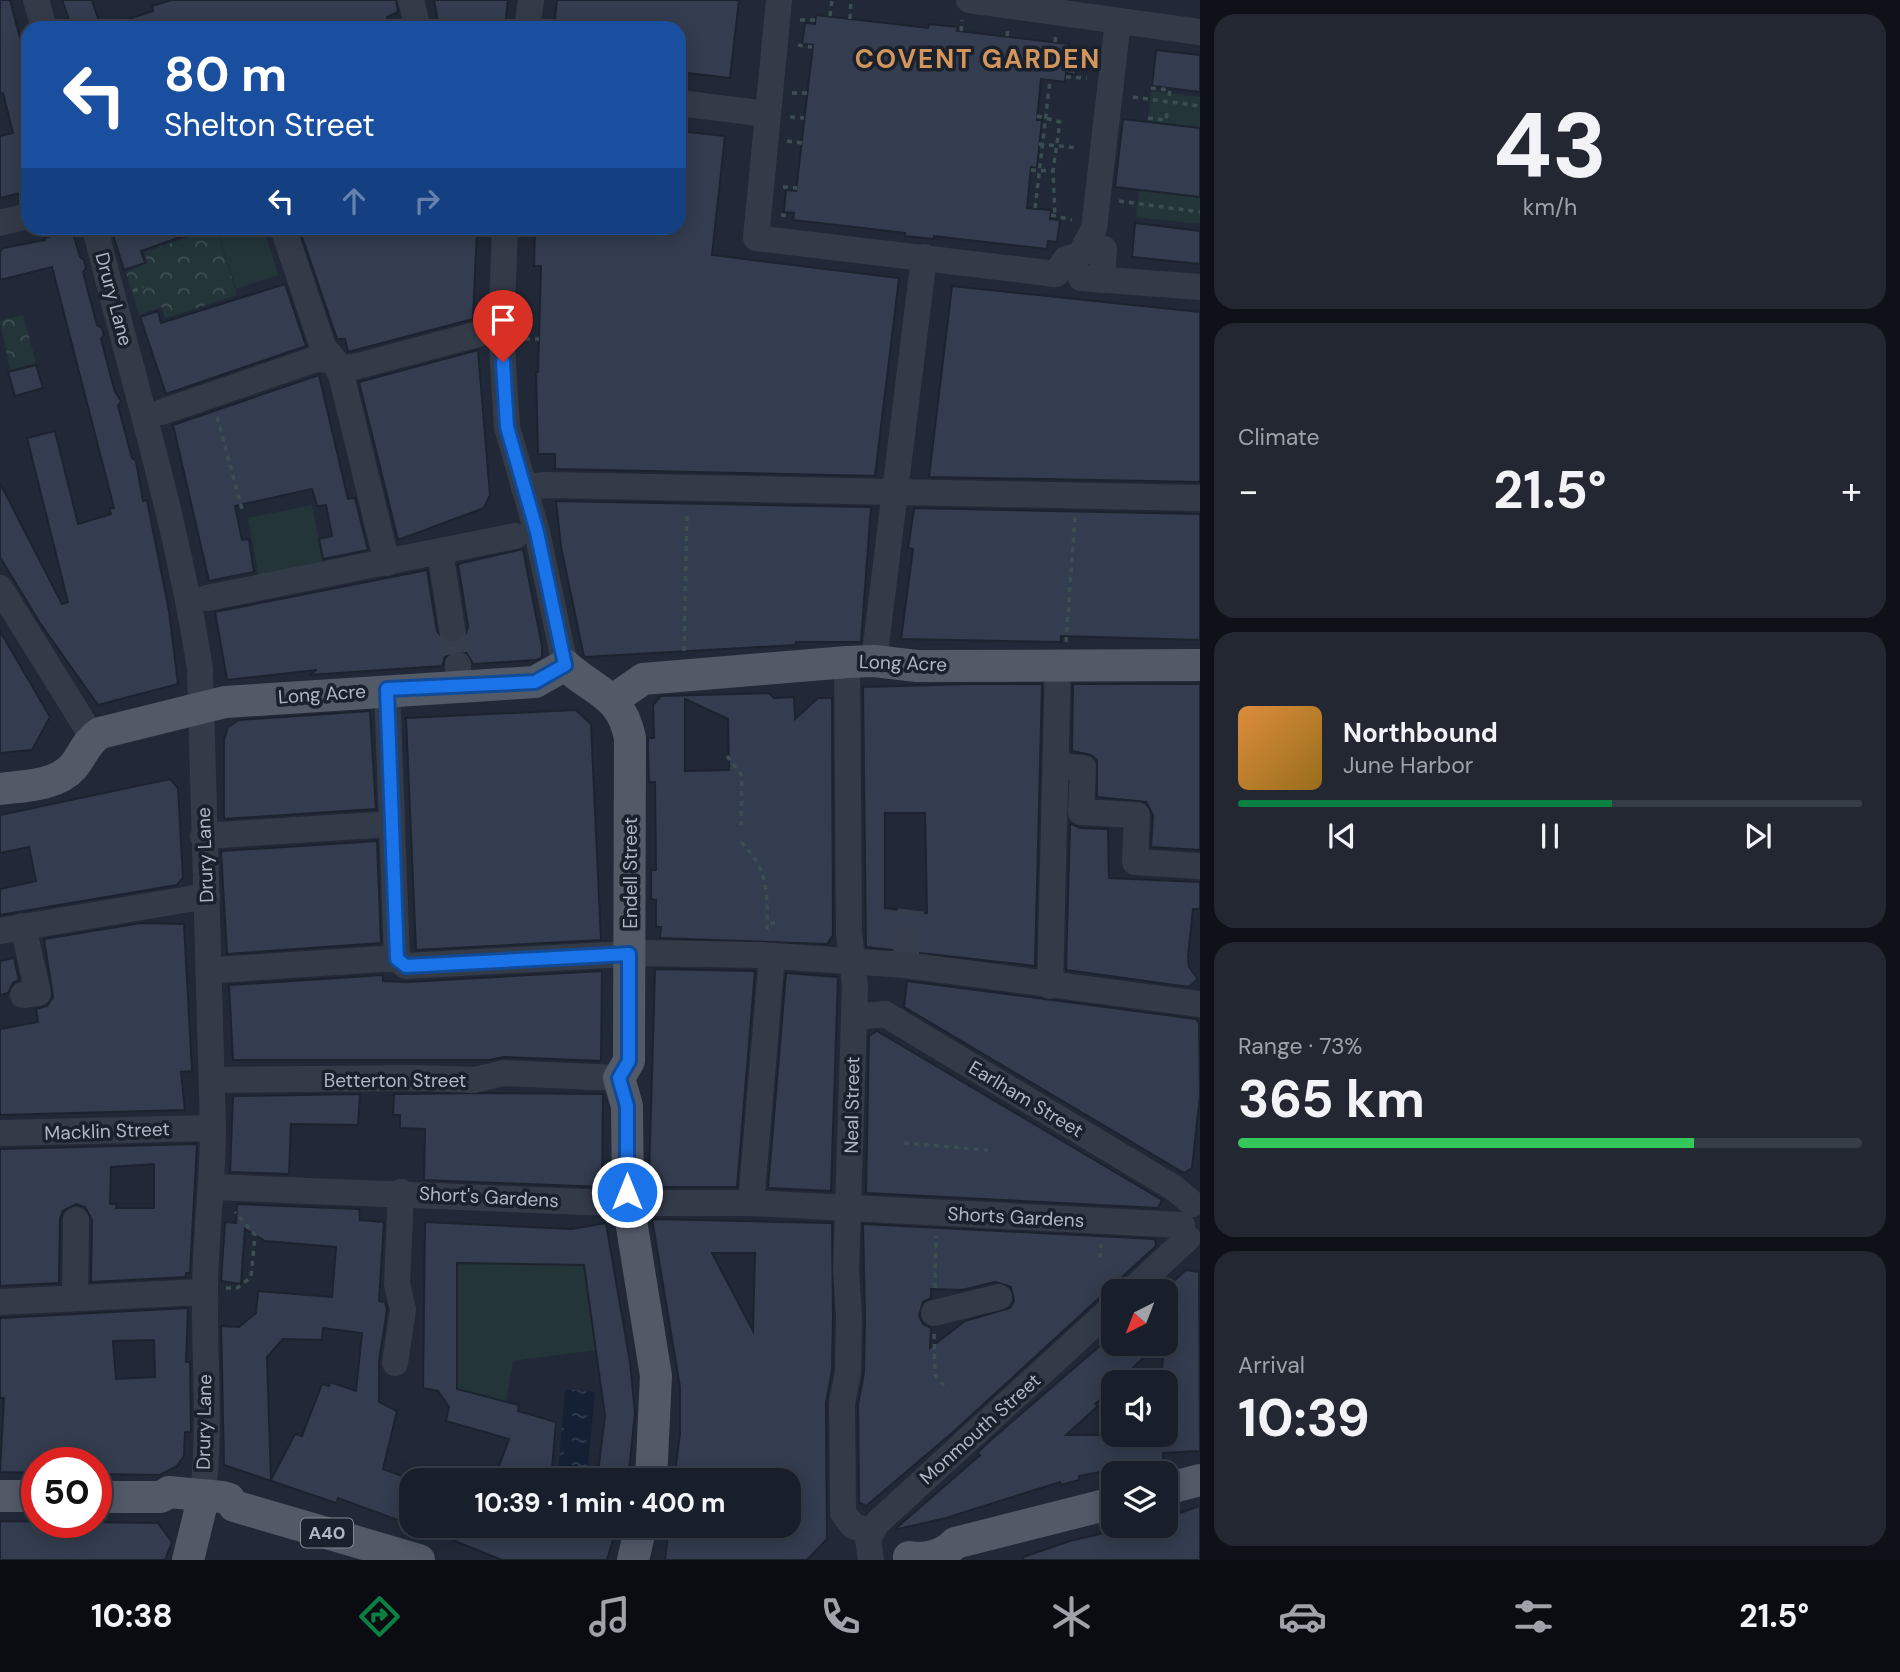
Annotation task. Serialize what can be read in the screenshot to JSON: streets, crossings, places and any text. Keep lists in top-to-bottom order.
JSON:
{
  "streets": {
    "main road": ["Long Acre", "Endell Street", "A40"],
    "street": [
      "Drury Lane",
      "Betterton Street",
      "Earlham Street",
      "Neal Street",
      "Macklin Street",
      "Short's Gardens",
      "Shorts Gardens",
      "Monmouth Street"
    ]
  },
  "crossings": [
    ["Drury Lane", "Long Acre"],
    ["Drury Lane", "Betterton Street"],
    ["Drury Lane", "Macklin Street"],
    ["Drury Lane", "Short's Gardens"],
    ["Drury Lane", "A40"],
    ["Long Acre", "Endell Street"],
    ["Long Acre", "Neal Street"],
    ["Endell Street", "Betterton Street"],
    ["Earlham Street", "Neal Street"],
    ["Earlham Street", "Shorts Gardens"],
    ["Neal Street", "Short's Gardens"],
    ["Neal Street", "Shorts Gardens"],
    ["Neal Street", "Monmouth Street"],
    ["Short's Gardens", "Shorts Gardens"]
  ],
  "districts": ["COVENT GARDEN"],
  "north": "bottom left",
  "page": {
    "tile": [
      ["43", "km/h"],
      "Climate",
      ["Range · 73%", "365 km"],
      ["Arrival", "10:39"]
    ],
    "turn": ["80 m", "Shelton Street"],
    "heat": ["−", "21.5°", "+"],
    "song": ["Northbound", "June Harbor"],
    "limit": "50",
    "trip": "10:39 · 1 min · 400 m",
    "tabs": ["10:38", "21.5°"]
  }
}
